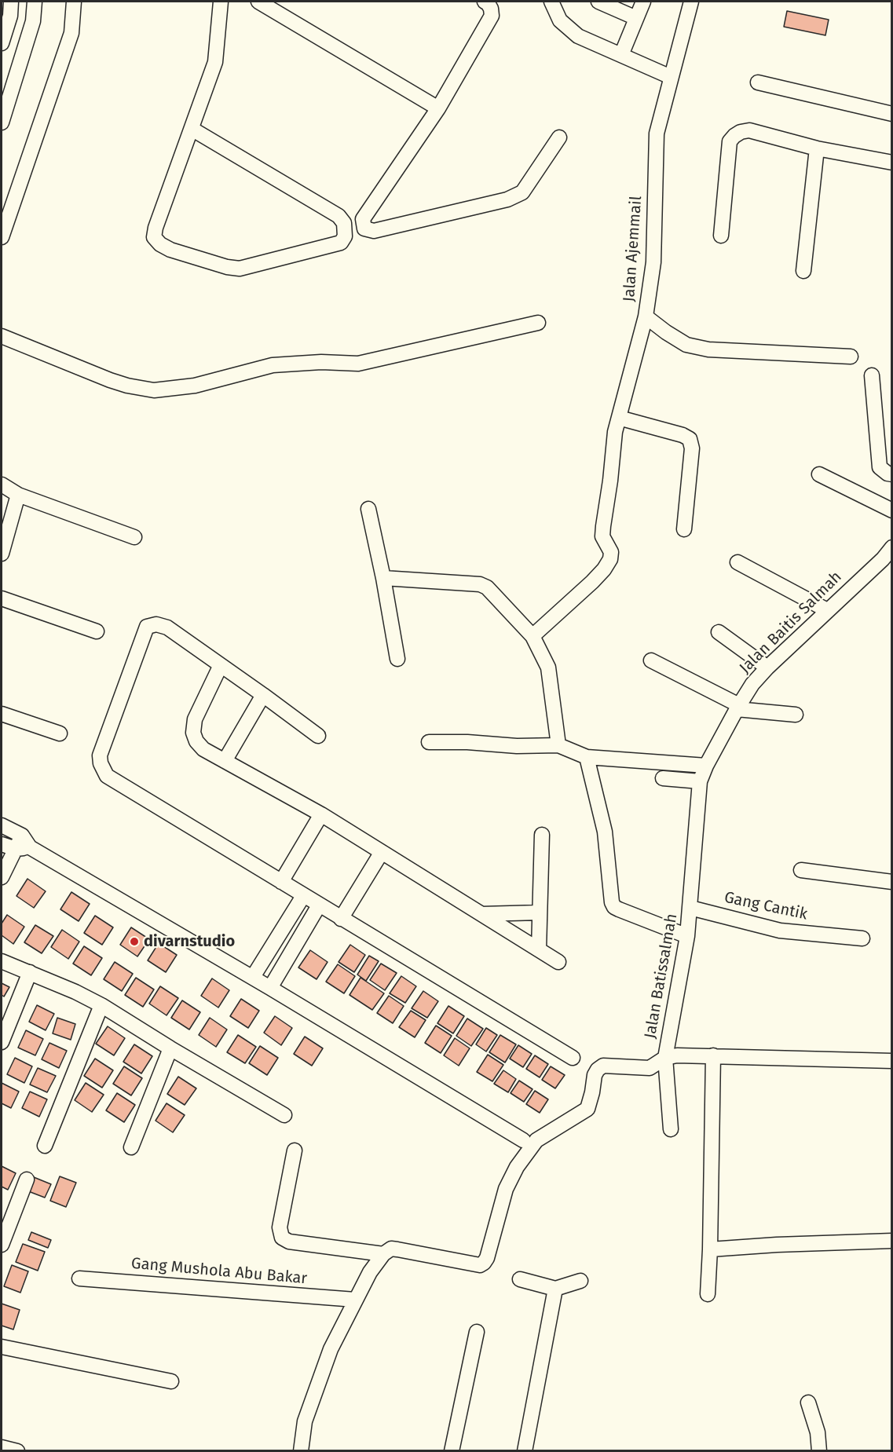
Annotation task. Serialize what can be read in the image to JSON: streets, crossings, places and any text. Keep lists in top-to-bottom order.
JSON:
{
  "streets": {
    "street": [
      "Jalan Ajemmail",
      "Jalan Baitis Salmah",
      "Gang Cantik",
      "Jalan Batissalmah",
      "Gang Mushola Abu Bakar"
    ]
  },
  "crossings": [
    ["Jalan Baitis Salmah", "Jalan Batissalmah"],
    ["Gang Cantik", "Jalan Batissalmah"]
  ],
  "places": ["divarnstudio"]
}
